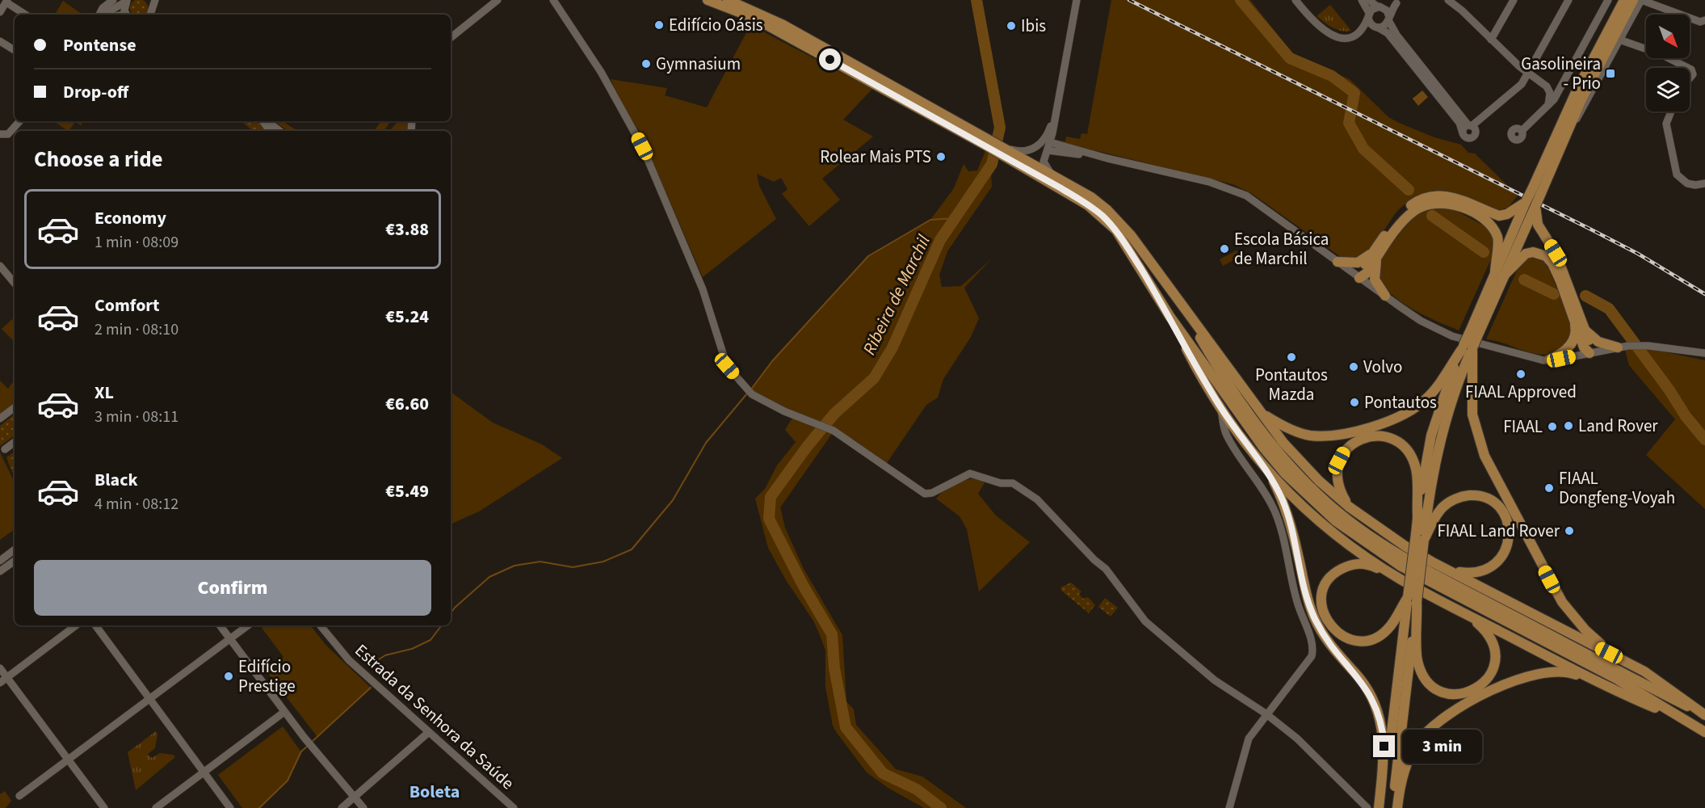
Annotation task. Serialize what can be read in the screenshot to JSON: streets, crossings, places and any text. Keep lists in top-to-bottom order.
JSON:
{
  "streets": {
    "street": ["Estrada da Senhora da Saúde"]
  },
  "districts": ["Boleta"],
  "water": ["Ribeira de Marchil"],
  "places": {
    "other": [
      "Edifício Oásis",
      "Ibis",
      "Gymnasium",
      "Rolear Mais PTS",
      "Escola Básica de Marchil",
      "Pontautos Mazda",
      "Volvo",
      "FIAAL Approved",
      "Pontautos",
      "Land Rover",
      "FIAAL",
      "FIAAL Dongfeng-Voyah",
      "FIAAL Land Rover",
      "Edifício Prestige"
    ],
    "transit": ["Gasolineira - Prio"]
  },
  "north": "bottom right",
  "page": {
    "banner": ["Pontense", "Drop-off"],
    "heading": "Choose a ride",
    "list": [
      {
        "name": "Economy",
        "note": "1 min · 08:09",
        "value": "€3.88"
      },
      {
        "name": "Comfort",
        "note": "2 min · 08:10",
        "value": "€5.24"
      },
      {
        "name": "XL",
        "note": "3 min · 08:11",
        "value": "€6.60"
      },
      {
        "name": "Black",
        "note": "4 min · 08:12",
        "value": "€5.49"
      }
    ],
    "buttons": "Confirm",
    "bubble": "3 min"
  }
}
